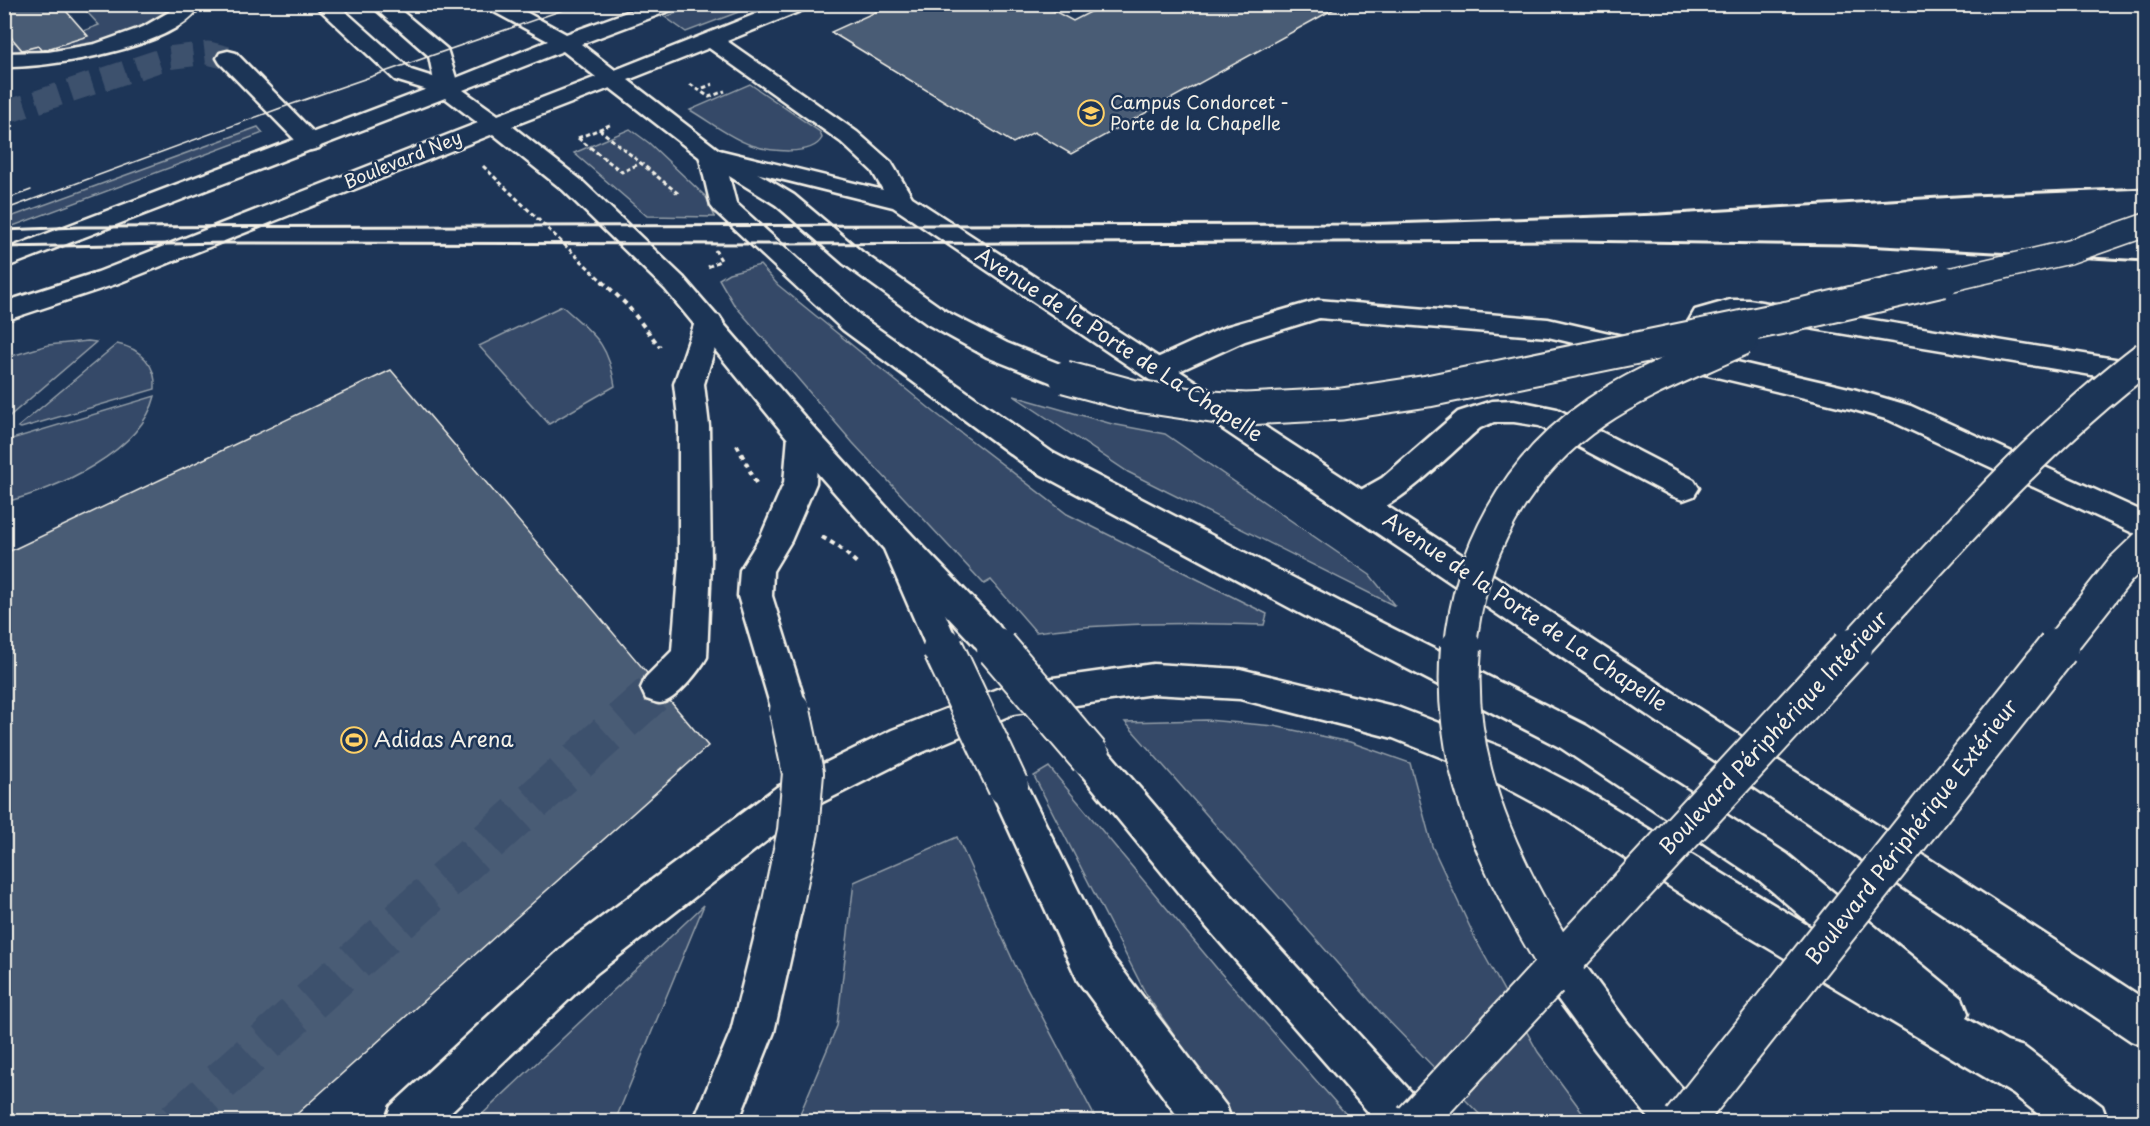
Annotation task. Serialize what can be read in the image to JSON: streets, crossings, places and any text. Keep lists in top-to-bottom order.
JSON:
{
  "streets": {
    "main road": [
      "Boulevard Ney",
      "Avenue de la Porte de La Chapelle",
      "Boulevard Périphérique Intérieur",
      "Boulevard Périphérique Extérieur"
    ]
  },
  "crossings": [
    ["Boulevard Ney", "Avenue de la Porte de La Chapelle"]
  ],
  "places": {
    "school or university": ["Campus Condorcet - Porte de la Chapelle"],
    "sports": ["Adidas Arena"]
  }
}
